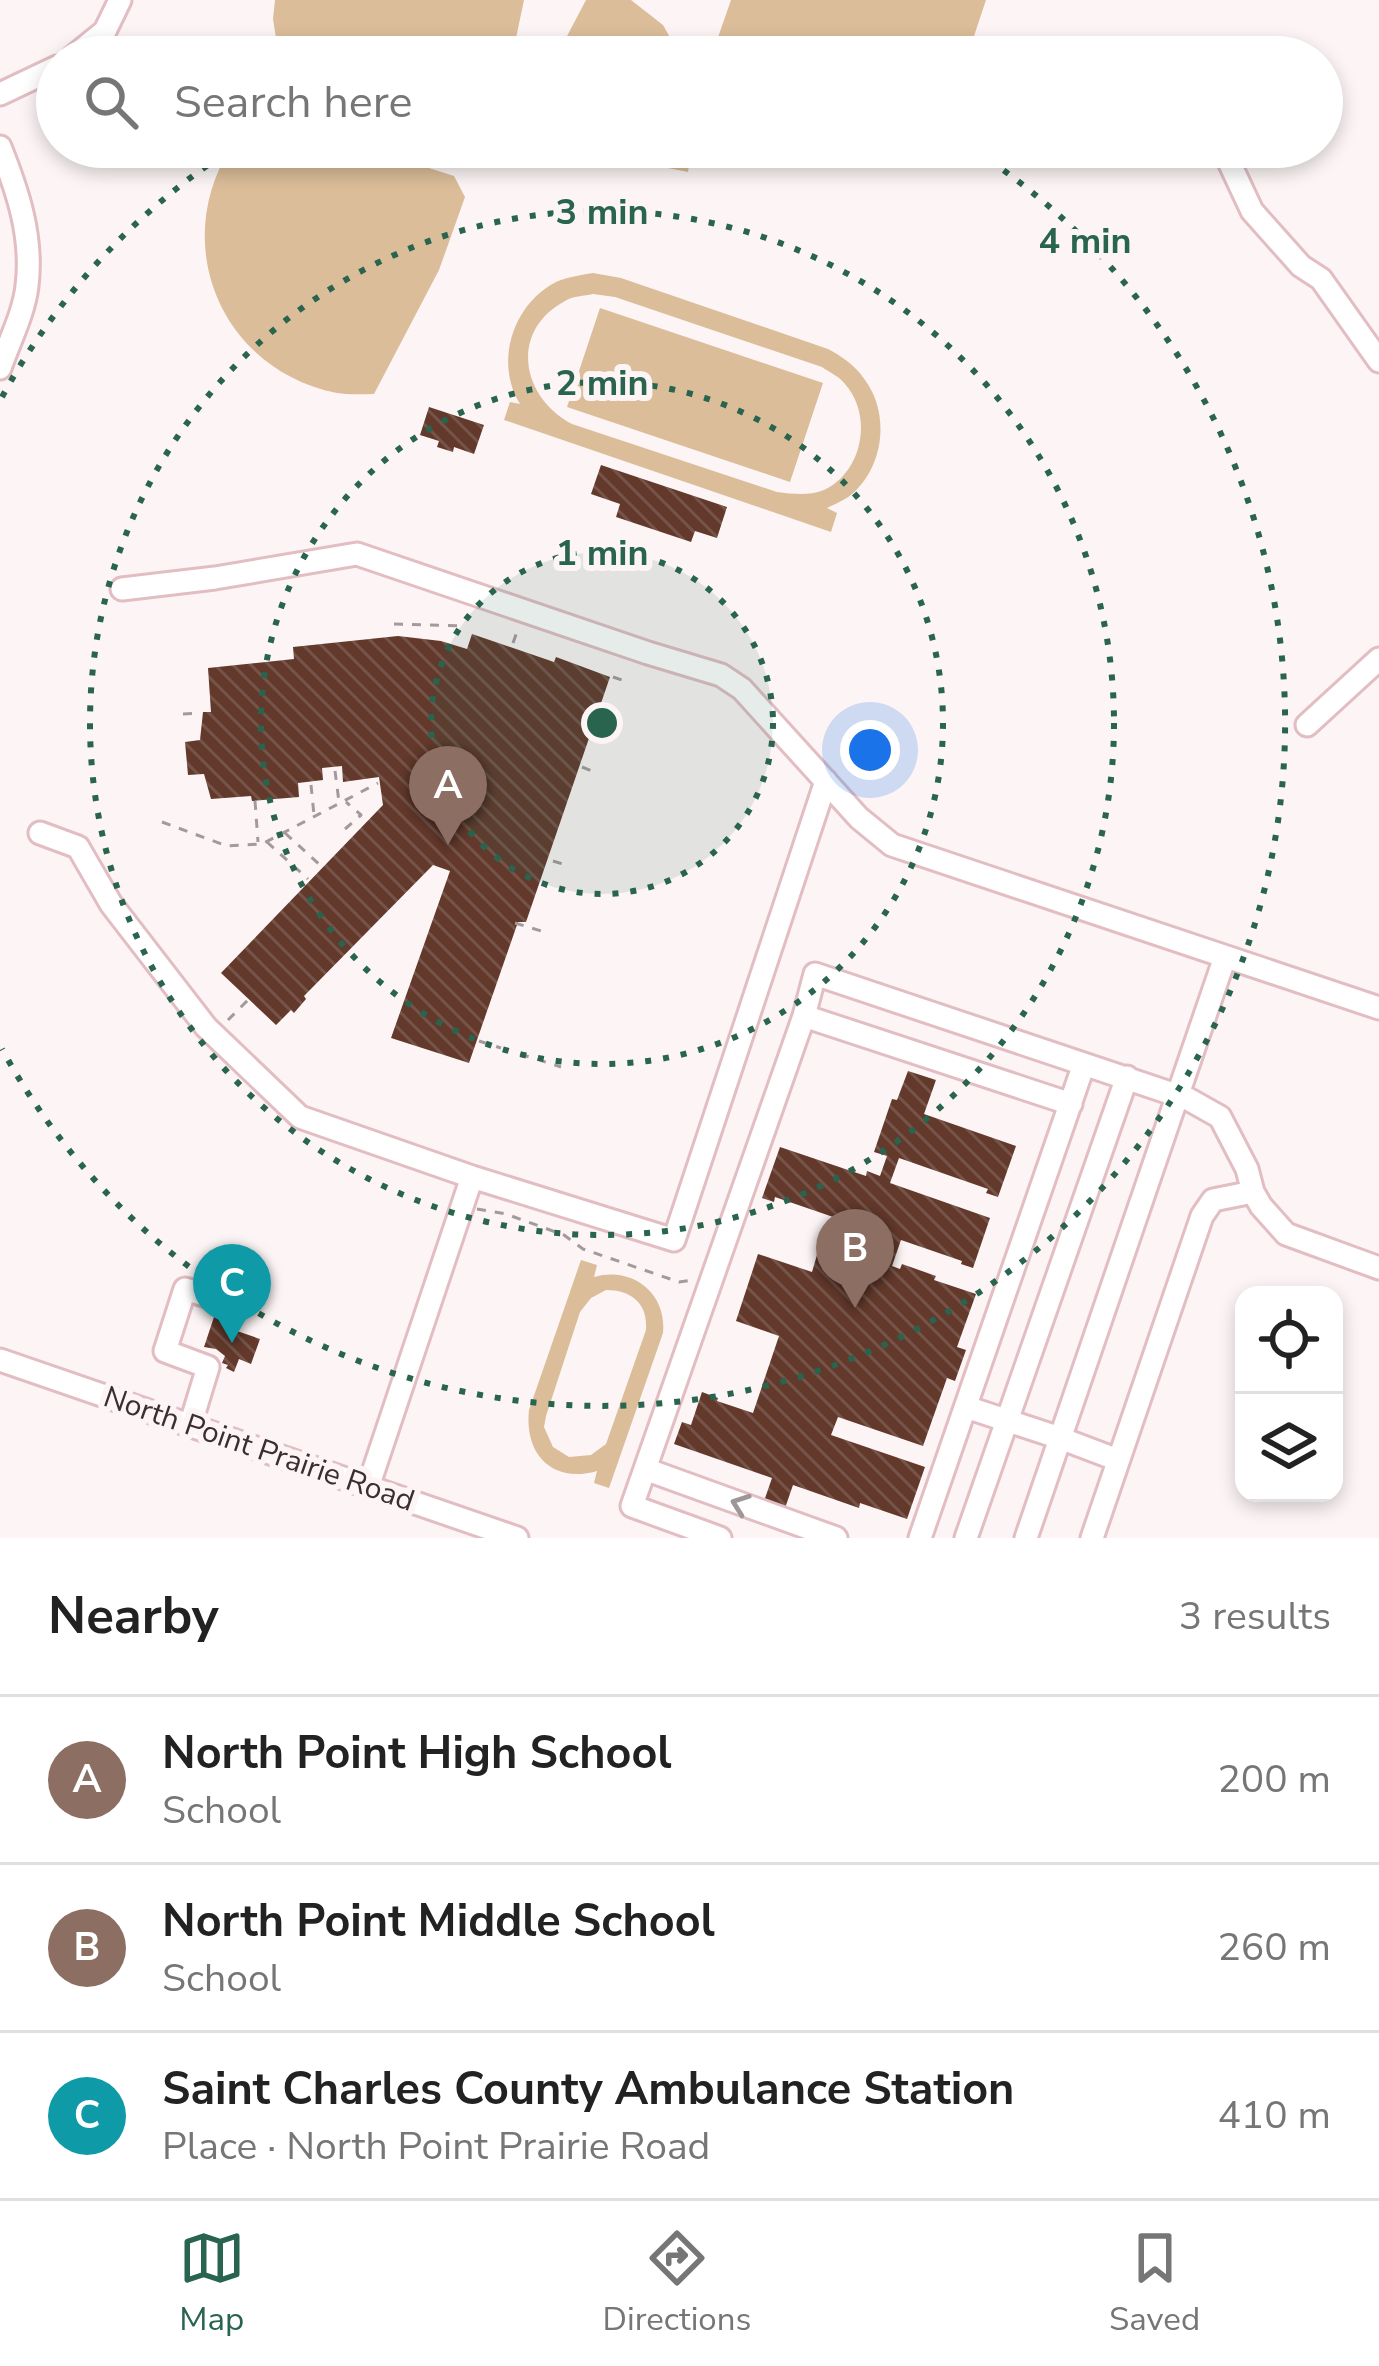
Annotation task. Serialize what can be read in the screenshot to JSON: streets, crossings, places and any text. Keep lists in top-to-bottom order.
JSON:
{
  "streets": {
    "street": ["North Point Prairie Road"]
  },
  "page": {
    "search": "Search here",
    "pins": ["A", "B", "C"],
    "heading": ["Nearby", "3 results"],
    "list": [
      {
        "mark": "A",
        "name": "North Point High School",
        "note": "School",
        "value": "200 m"
      },
      {
        "mark": "B",
        "name": "North Point Middle School",
        "note": "School",
        "value": "260 m"
      },
      {
        "mark": "C",
        "name": "Saint Charles County Ambulance Station",
        "note": "Place · North Point Prairie Road",
        "value": "410 m"
      }
    ],
    "nav": ["Map", "Directions", "Saved"]
  },
  "rings": [
    "3 min",
    "4 min",
    "2 min",
    "1 min"
  ]
}
